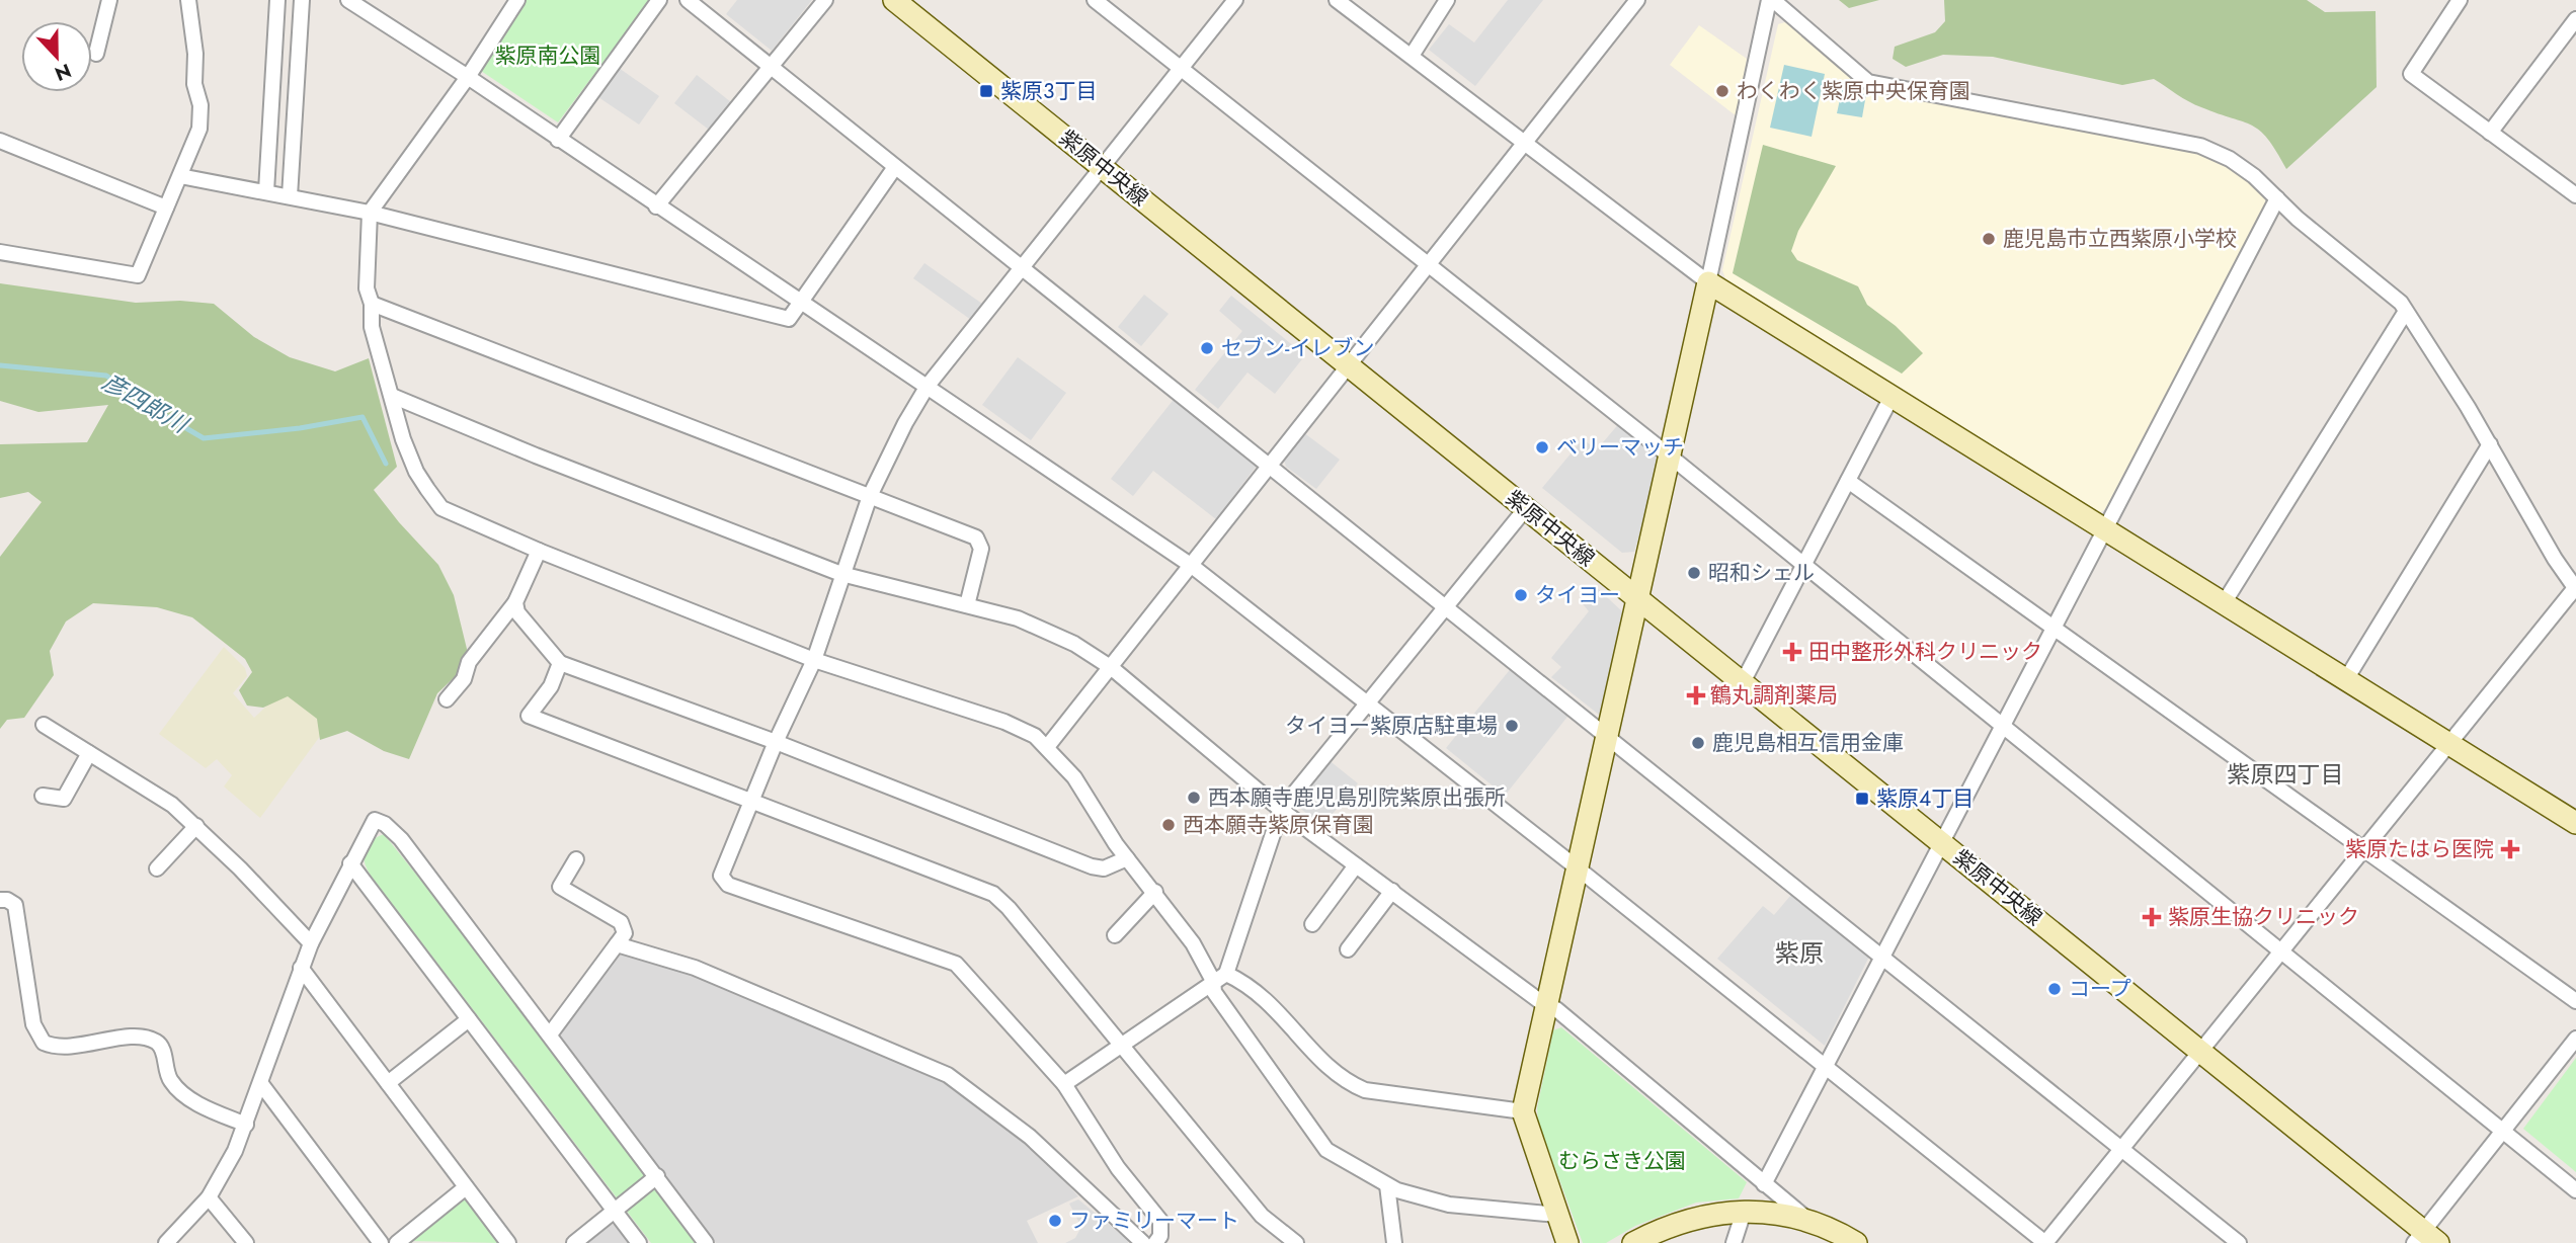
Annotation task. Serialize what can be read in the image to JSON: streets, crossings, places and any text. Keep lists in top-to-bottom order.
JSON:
{
  "streets": {
    "street": ["紫原中央線"]
  },
  "districts": ["紫原四丁目", "紫原"],
  "water": ["彦四郎川"],
  "parks": ["紫原南公園", "むらさき公園"],
  "places": {
    "transit": ["紫原3丁目", "紫原4丁目"],
    "other": [
      "わくわく紫原中央保育園",
      "鹿児島市立西紫原小学校",
      "セブン-イレブン",
      "ベリーマッチ",
      "昭和シェル",
      "タイヨー",
      "タイヨー紫原店駐車場",
      "鹿児島相互信用金庫",
      "西本願寺鹿児島別院紫原出張所",
      "西本願寺紫原保育園",
      "コープ",
      "ファミリーマート"
    ],
    "health": [
      "田中整形外科クリニック",
      "鶴丸調剤薬局",
      "紫原たはら医院",
      "紫原生協クリニック"
    ]
  },
  "north": "bottom"
}
